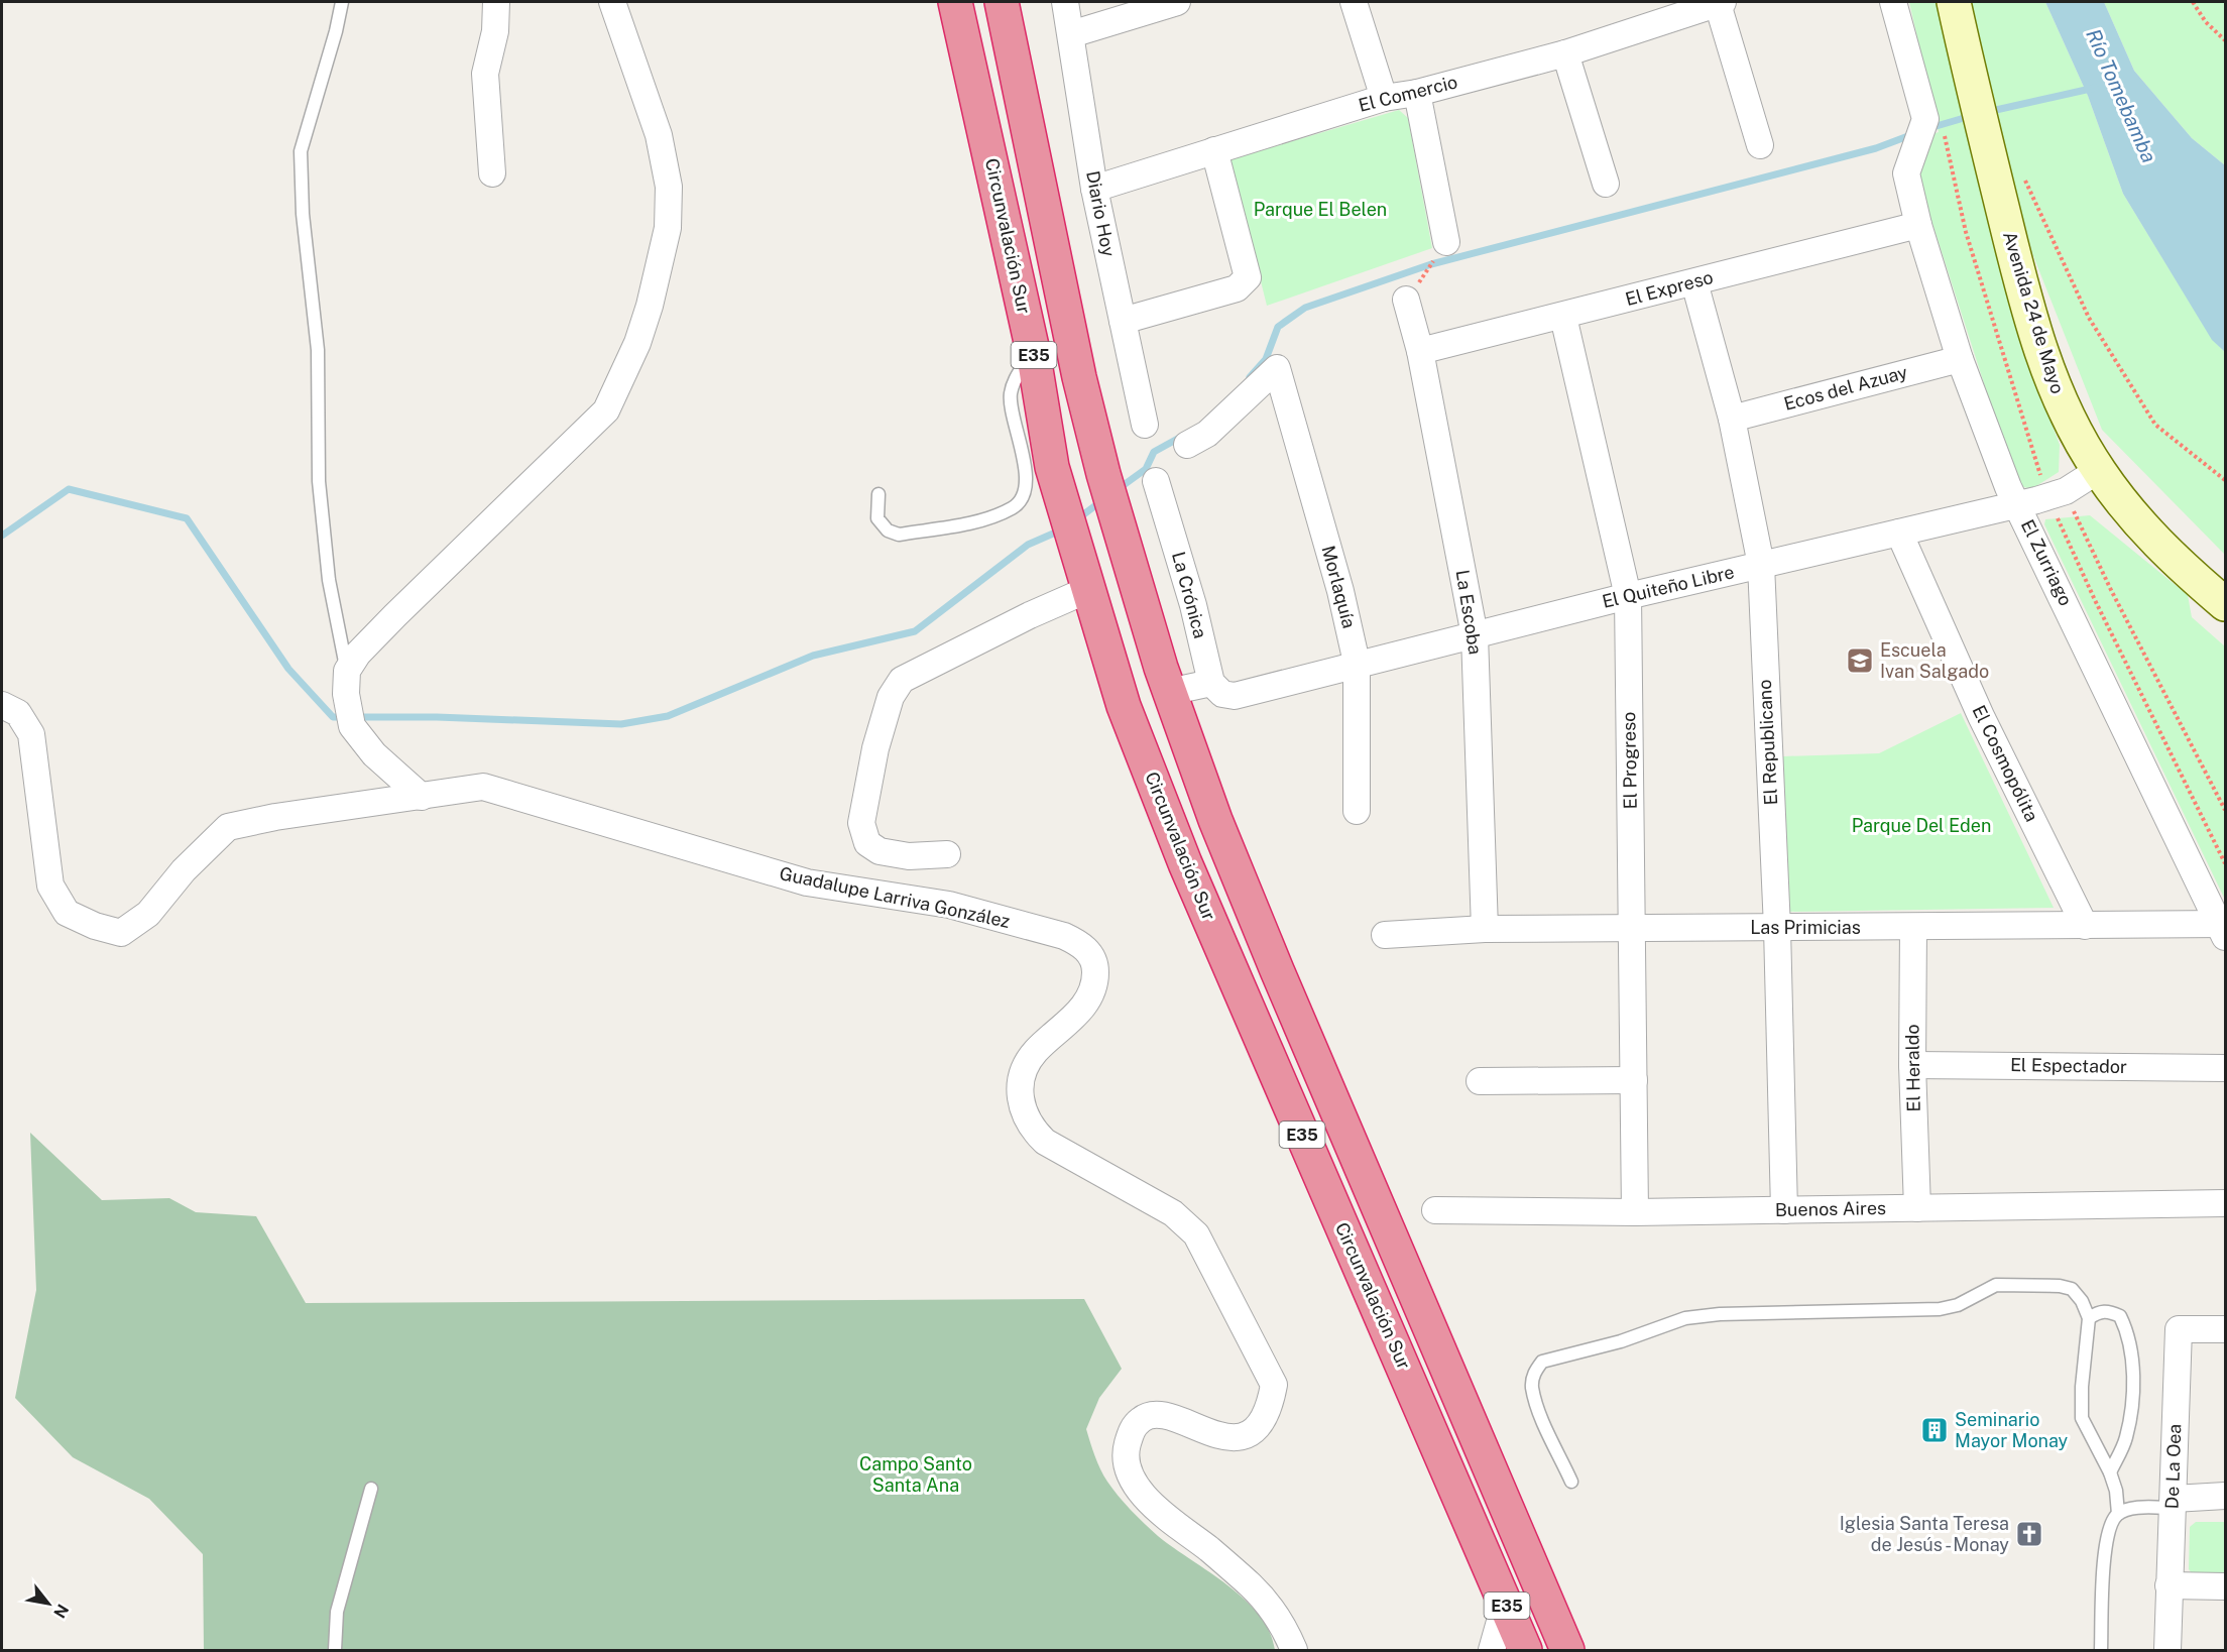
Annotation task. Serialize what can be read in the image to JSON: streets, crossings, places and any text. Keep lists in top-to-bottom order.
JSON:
{
  "streets": {
    "highway": ["Circunvalación Sur", "E35"],
    "main road": ["Avenida 24 de Mayo"],
    "street": [
      "El Comercio",
      "Diario Hoy",
      "El Expreso",
      "Ecos del Azuay",
      "El Zurriago",
      "Morlaquía",
      "El Quiteño Libre",
      "La Crónica",
      "La Escoba",
      "El Republicano",
      "El Progreso",
      "El Cosmopólita",
      "Guadalupe Larriva González",
      "Las Primicias",
      "El Espectador",
      "El Heraldo",
      "Buenos Aires",
      "De La Oea"
    ]
  },
  "crossings": [
    ["El Comercio", "Diario Hoy"],
    ["El Expreso", "El Zurriago"],
    ["El Expreso", "La Escoba"],
    ["El Expreso", "El Republicano"],
    ["El Expreso", "El Progreso"],
    ["Avenida 24 de Mayo", "El Quiteño Libre"],
    ["Ecos del Azuay", "El Zurriago"],
    ["Ecos del Azuay", "El Republicano"],
    ["El Zurriago", "El Quiteño Libre"],
    ["El Zurriago", "Las Primicias"],
    ["Morlaquía", "El Quiteño Libre"],
    ["El Quiteño Libre", "La Crónica"],
    ["El Quiteño Libre", "La Escoba"],
    ["El Quiteño Libre", "El Republicano"],
    ["El Quiteño Libre", "El Progreso"],
    ["El Quiteño Libre", "El Cosmopólita"],
    ["La Escoba", "Las Primicias"],
    ["El Republicano", "Las Primicias"],
    ["El Republicano", "Buenos Aires"],
    ["El Progreso", "Las Primicias"],
    ["El Progreso", "Buenos Aires"],
    ["El Cosmopólita", "Las Primicias"],
    ["Las Primicias", "El Heraldo"],
    ["El Espectador", "El Heraldo"],
    ["El Heraldo", "Buenos Aires"]
  ],
  "water": ["Río Tomebamba"],
  "parks": ["Parque El Belen", "Parque Del Eden", "Campo Santo Santa Ana"],
  "places": {
    "school or university": ["Escuela Ivan Salgado"],
    "building": ["Seminario Mayor Monay"],
    "church": ["Iglesia Santa Teresa de Jesús - Monay"]
  },
  "north": "bottom right"
}
